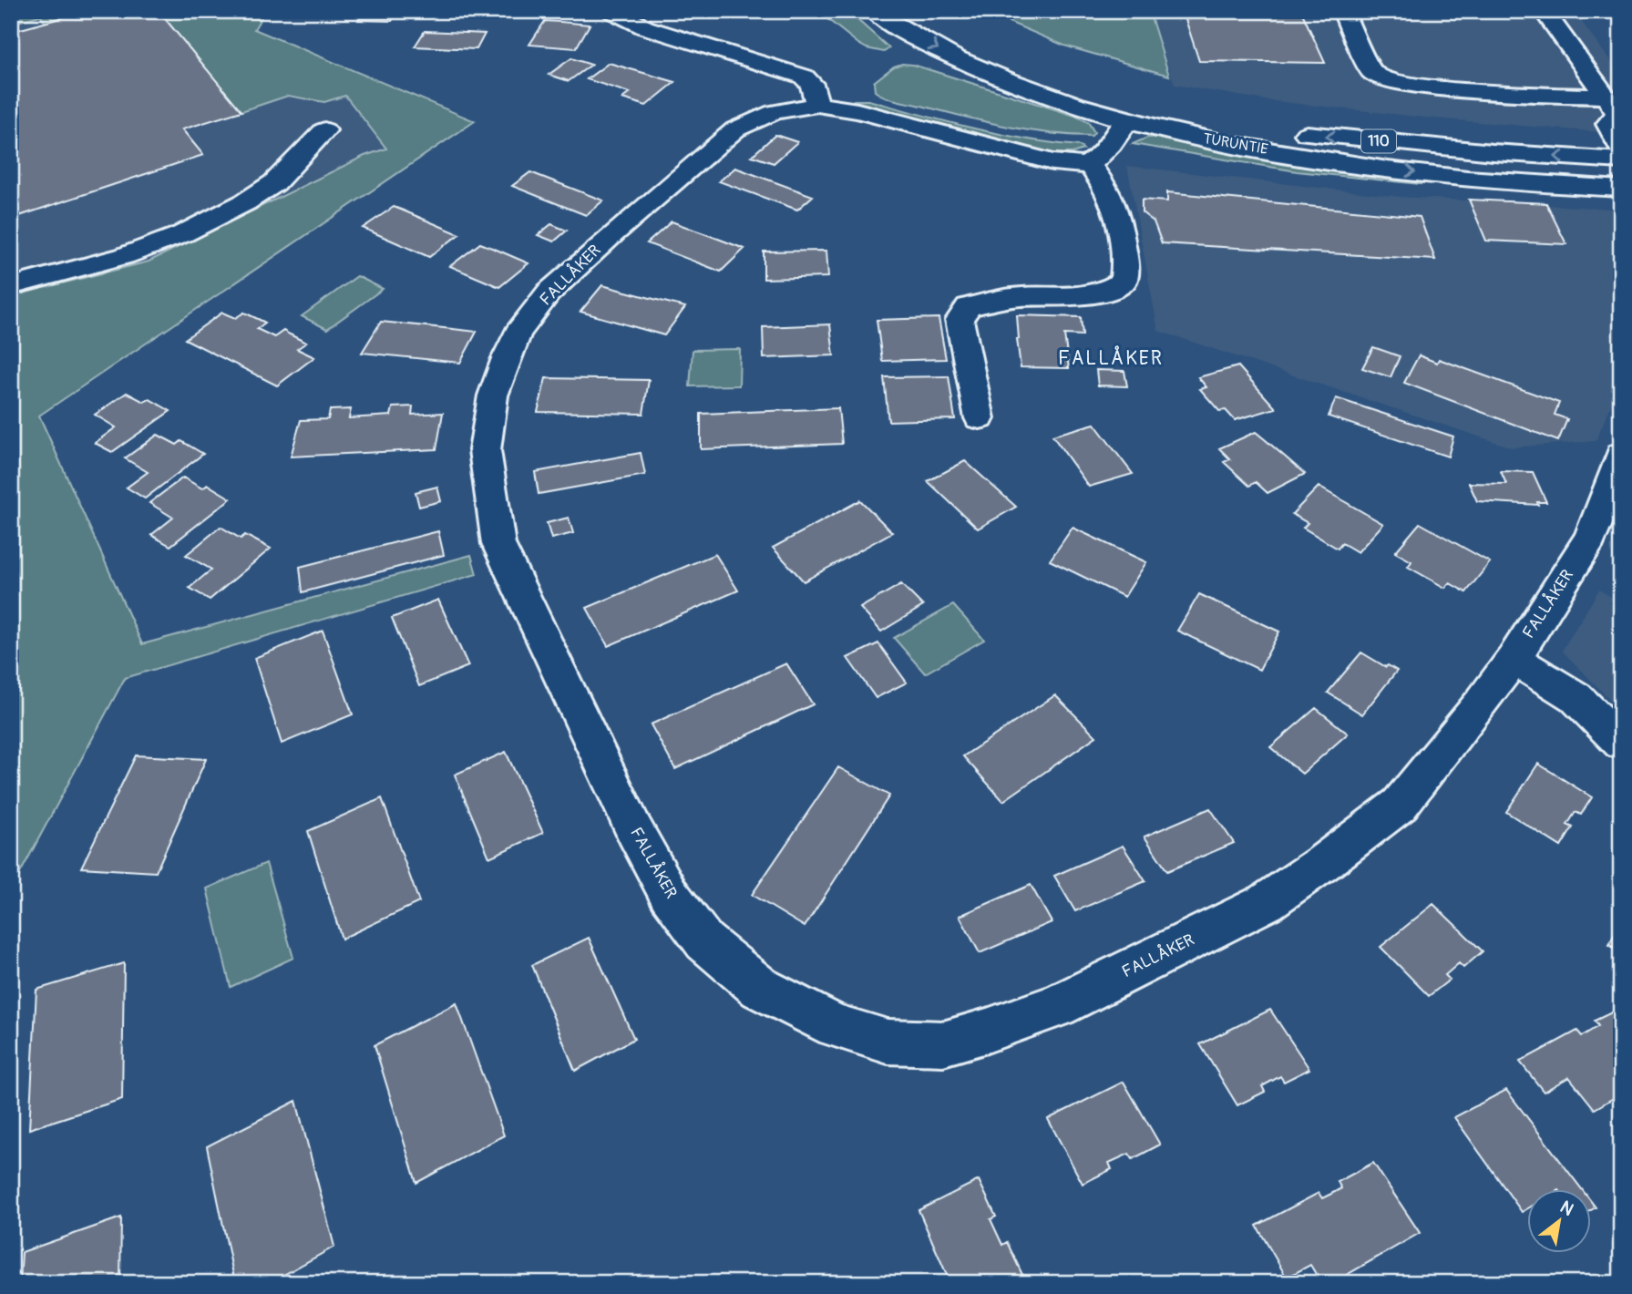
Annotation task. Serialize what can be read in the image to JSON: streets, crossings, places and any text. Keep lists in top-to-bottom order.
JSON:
{
  "streets": {
    "street": ["110", "TURUNTIE", "FALLÅKER"]
  },
  "districts": ["FALLÅKER"],
  "north": "top right"
}
